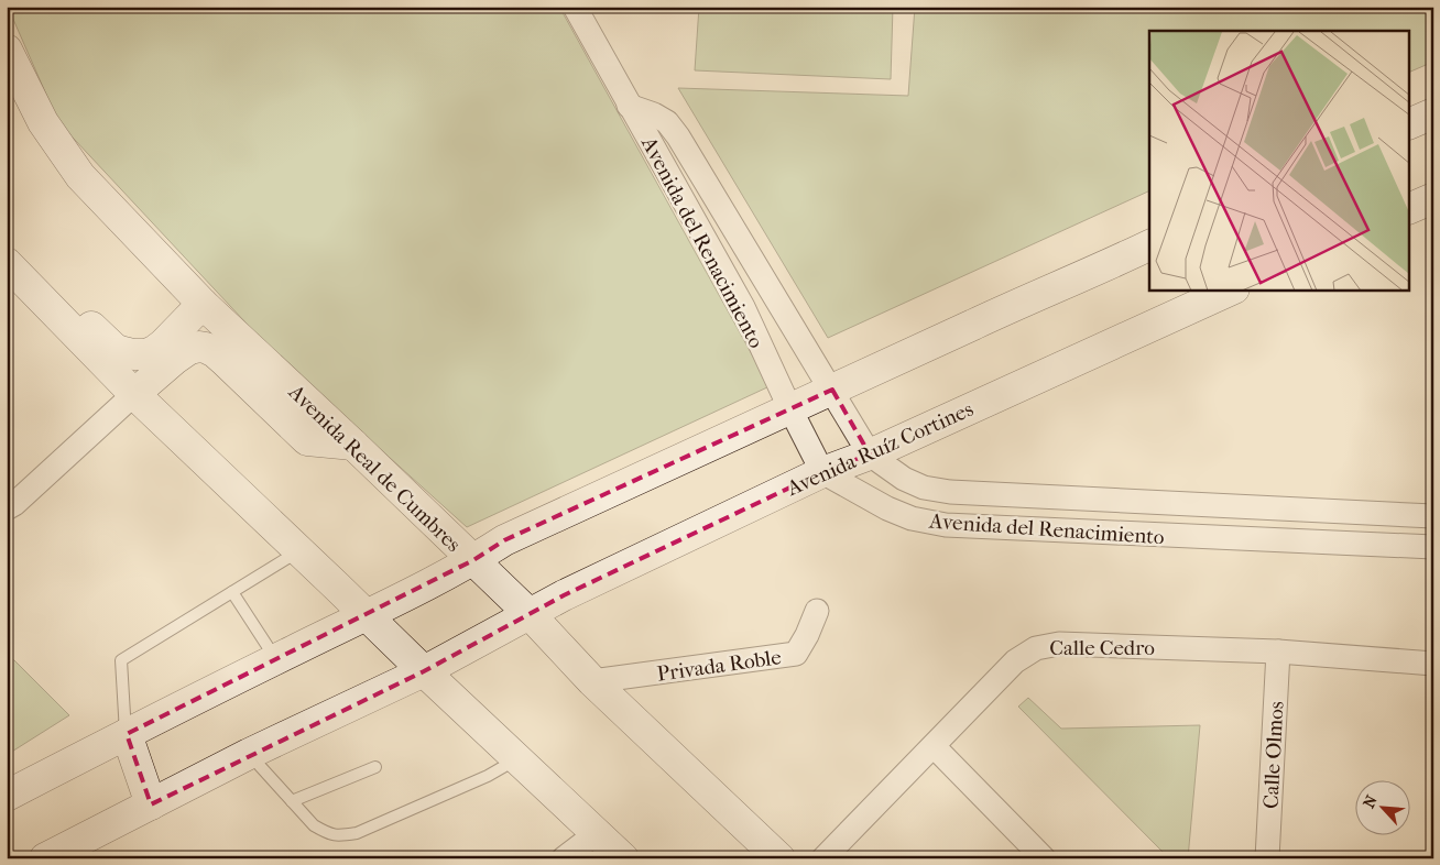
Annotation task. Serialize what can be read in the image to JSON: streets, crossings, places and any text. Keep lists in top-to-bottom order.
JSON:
{
  "streets": {
    "street": [
      "Avenida del Renacimiento",
      "Avenida Ruíz Cortines",
      "Avenida Real de Cumbres",
      "Calle Cedro",
      "Privada Roble",
      "Calle Olmos"
    ]
  },
  "crossings": [
    ["Avenida del Renacimiento", "Avenida Ruíz Cortines"],
    ["Avenida Ruíz Cortines", "Avenida Real de Cumbres"],
    ["Avenida Real de Cumbres", "Privada Roble"],
    ["Calle Cedro", "Calle Olmos"]
  ],
  "north": "top left"
}
